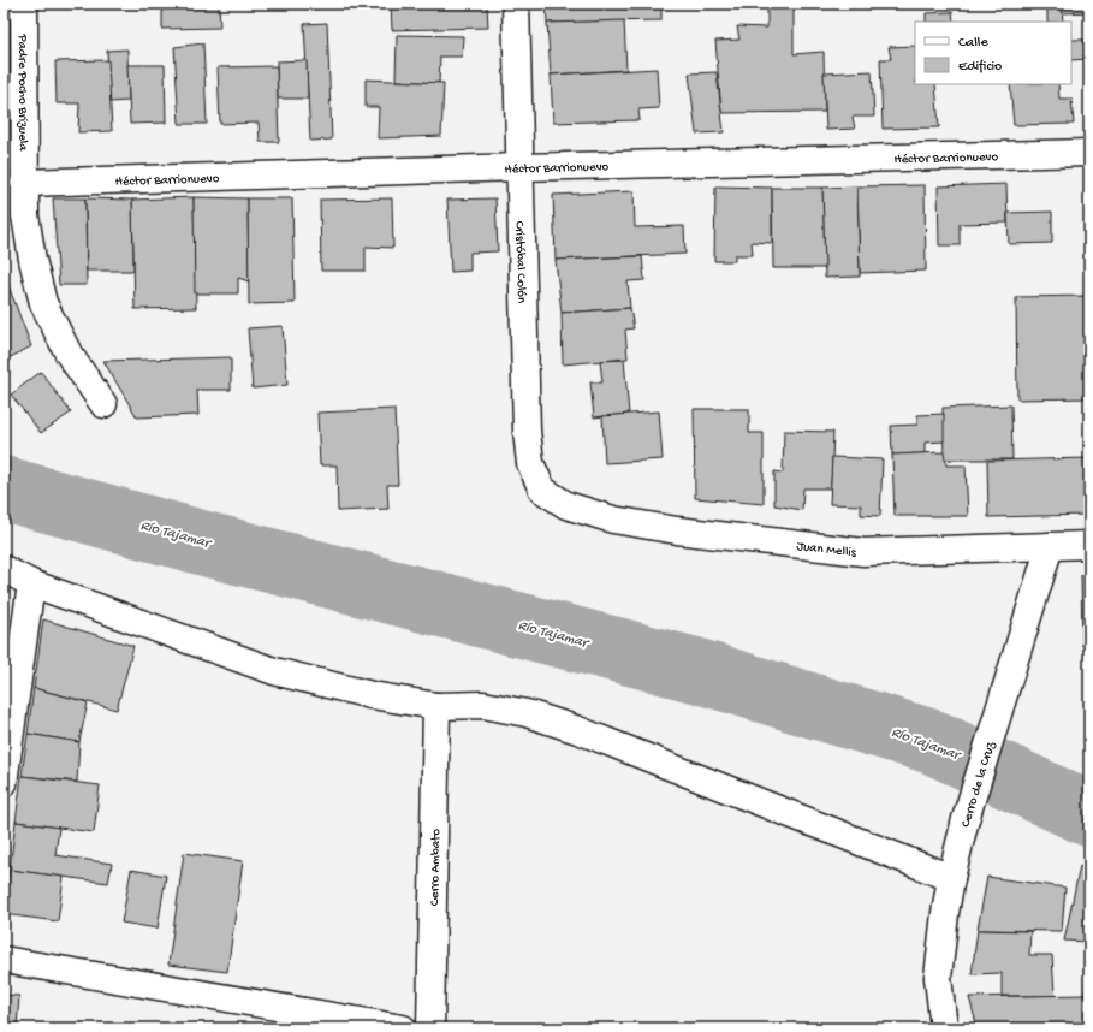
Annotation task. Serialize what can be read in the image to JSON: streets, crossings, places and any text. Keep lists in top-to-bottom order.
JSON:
{
  "streets": {
    "street": [
      "Padre Pocho Brizuela",
      "Héctor Barrionuevo",
      "Cristóbal Colón",
      "Juan Mellis",
      "Cerro de la Cruz",
      "Cerro Ambato"
    ]
  },
  "crossings": [
    ["Padre Pocho Brizuela", "Héctor Barrionuevo"],
    ["Héctor Barrionuevo", "Cristóbal Colón"],
    ["Cristóbal Colón", "Juan Mellis"],
    ["Juan Mellis", "Cerro de la Cruz"]
  ],
  "water": ["Río Tajamar"],
  "legend": ["Calle", "Edificio"]
}
